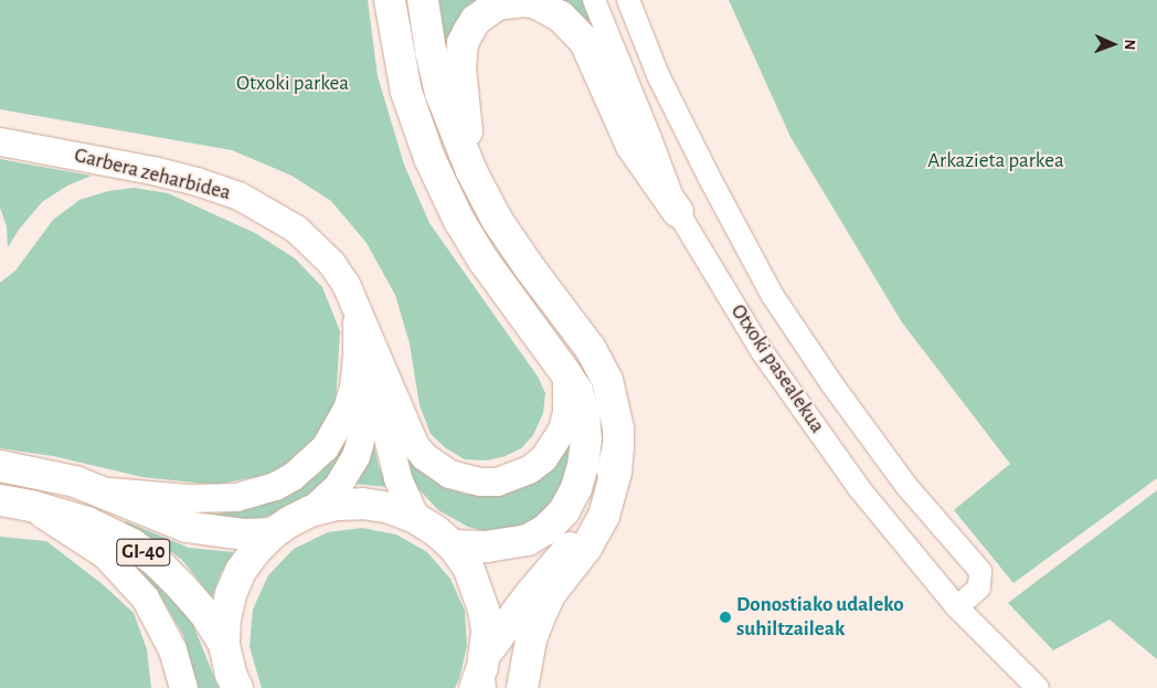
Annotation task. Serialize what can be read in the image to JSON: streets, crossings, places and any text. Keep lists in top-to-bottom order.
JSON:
{
  "streets": {
    "main road": ["GI-40"],
    "street": ["Garbera zeharbidea", "Otxoki pasealekua"]
  },
  "parks": ["Otxoki parkea", "Arkazieta parkea"],
  "places": ["Donostiako udaleko suhiltzaileak"],
  "north": "right"
}
